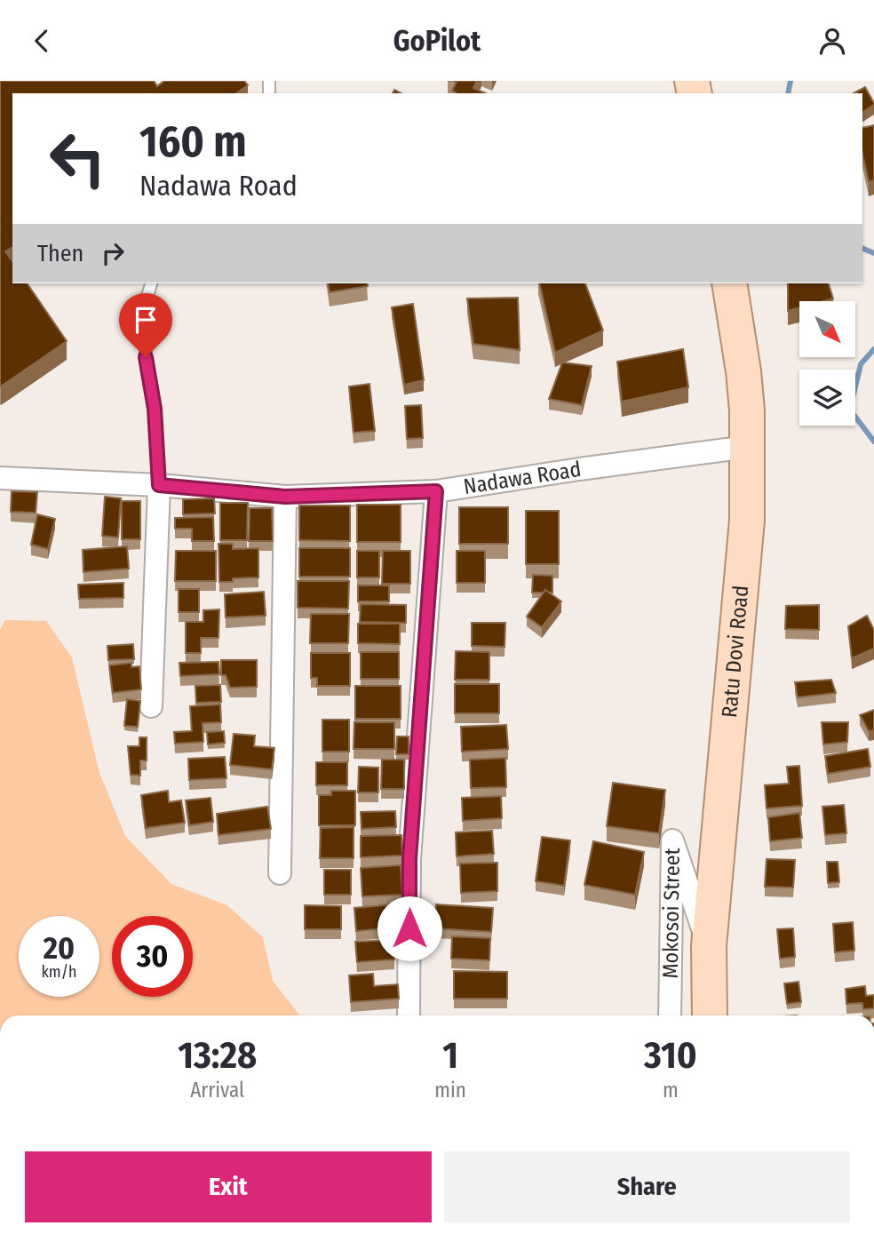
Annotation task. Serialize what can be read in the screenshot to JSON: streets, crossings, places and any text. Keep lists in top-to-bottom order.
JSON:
{
  "streets": {
    "main road": ["Ratu Dovi Road"],
    "street": ["Nadawa Road", "Mokosoi Street"]
  },
  "crossings": [
    ["Nadawa Road", "Ratu Dovi Road"],
    ["Ratu Dovi Road", "Mokosoi Street"]
  ],
  "north": "bottom right",
  "page": {
    "header": "GoPilot",
    "turn": ["160 m", "Nadawa Road"],
    "then": "Then",
    "speed": "20 km/h",
    "limit": "30",
    "eta": [
      "13:28",
      "Arrival",
      "1",
      "min",
      "310",
      "m"
    ],
    "buttons": ["Exit", "Share"]
  }
}
